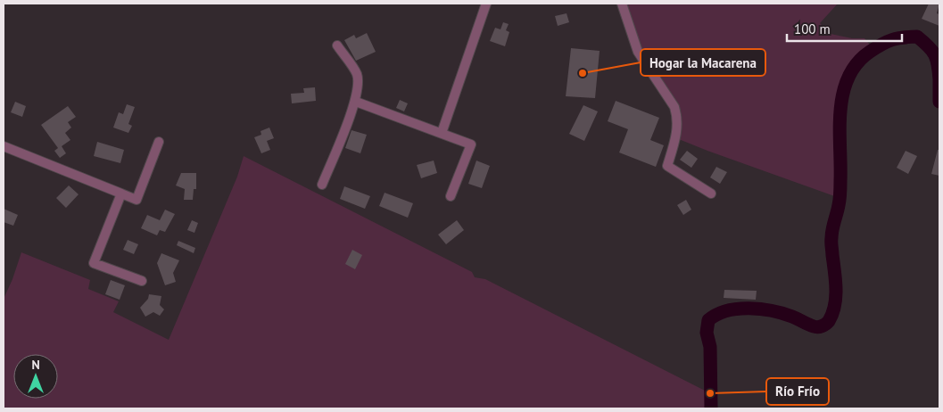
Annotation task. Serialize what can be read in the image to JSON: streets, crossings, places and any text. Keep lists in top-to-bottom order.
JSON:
{
  "places": ["Hogar la Macarena", "Río Frío"],
  "scale_bar": "100 m",
  "north": "top"
}
